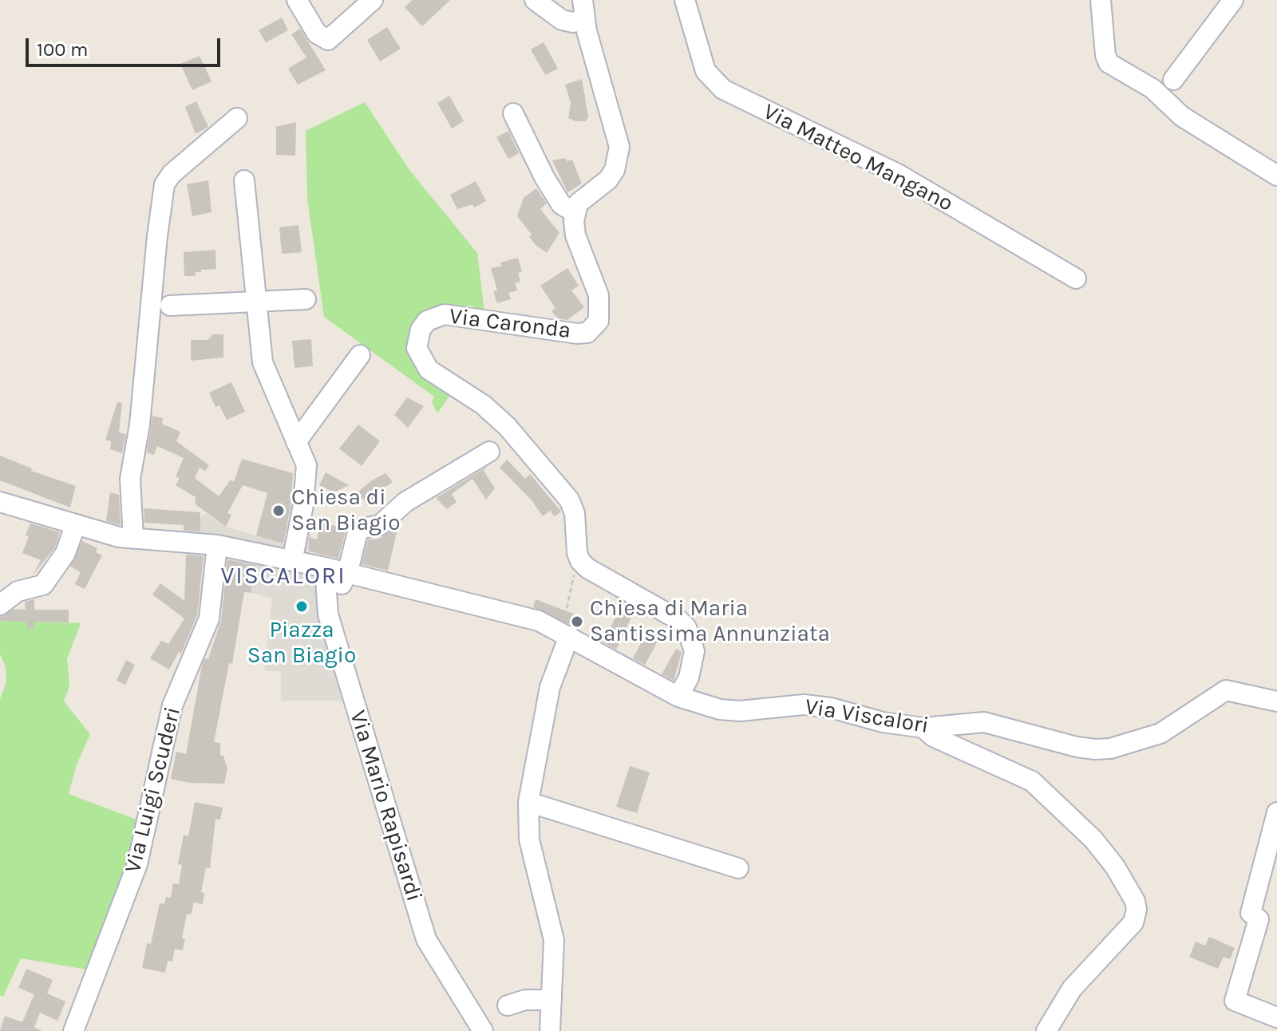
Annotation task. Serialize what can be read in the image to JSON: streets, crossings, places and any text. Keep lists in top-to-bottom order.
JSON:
{
  "streets": {
    "street": [
      "Via Matteo Mangano",
      "Via Caronda",
      "Via Viscalori",
      "Via Luigi Scuderi",
      "Via Mario Rapisardi"
    ]
  },
  "crossings": [
    ["Via Viscalori", "Via Luigi Scuderi"],
    ["Via Viscalori", "Via Mario Rapisardi"]
  ],
  "districts": ["VISCALORI"],
  "places": ["Chiesa di San Biagio", "Piazza San Biagio", "Chiesa di Maria Santissima Annunziata"],
  "scale_bar": "100 m"
}
